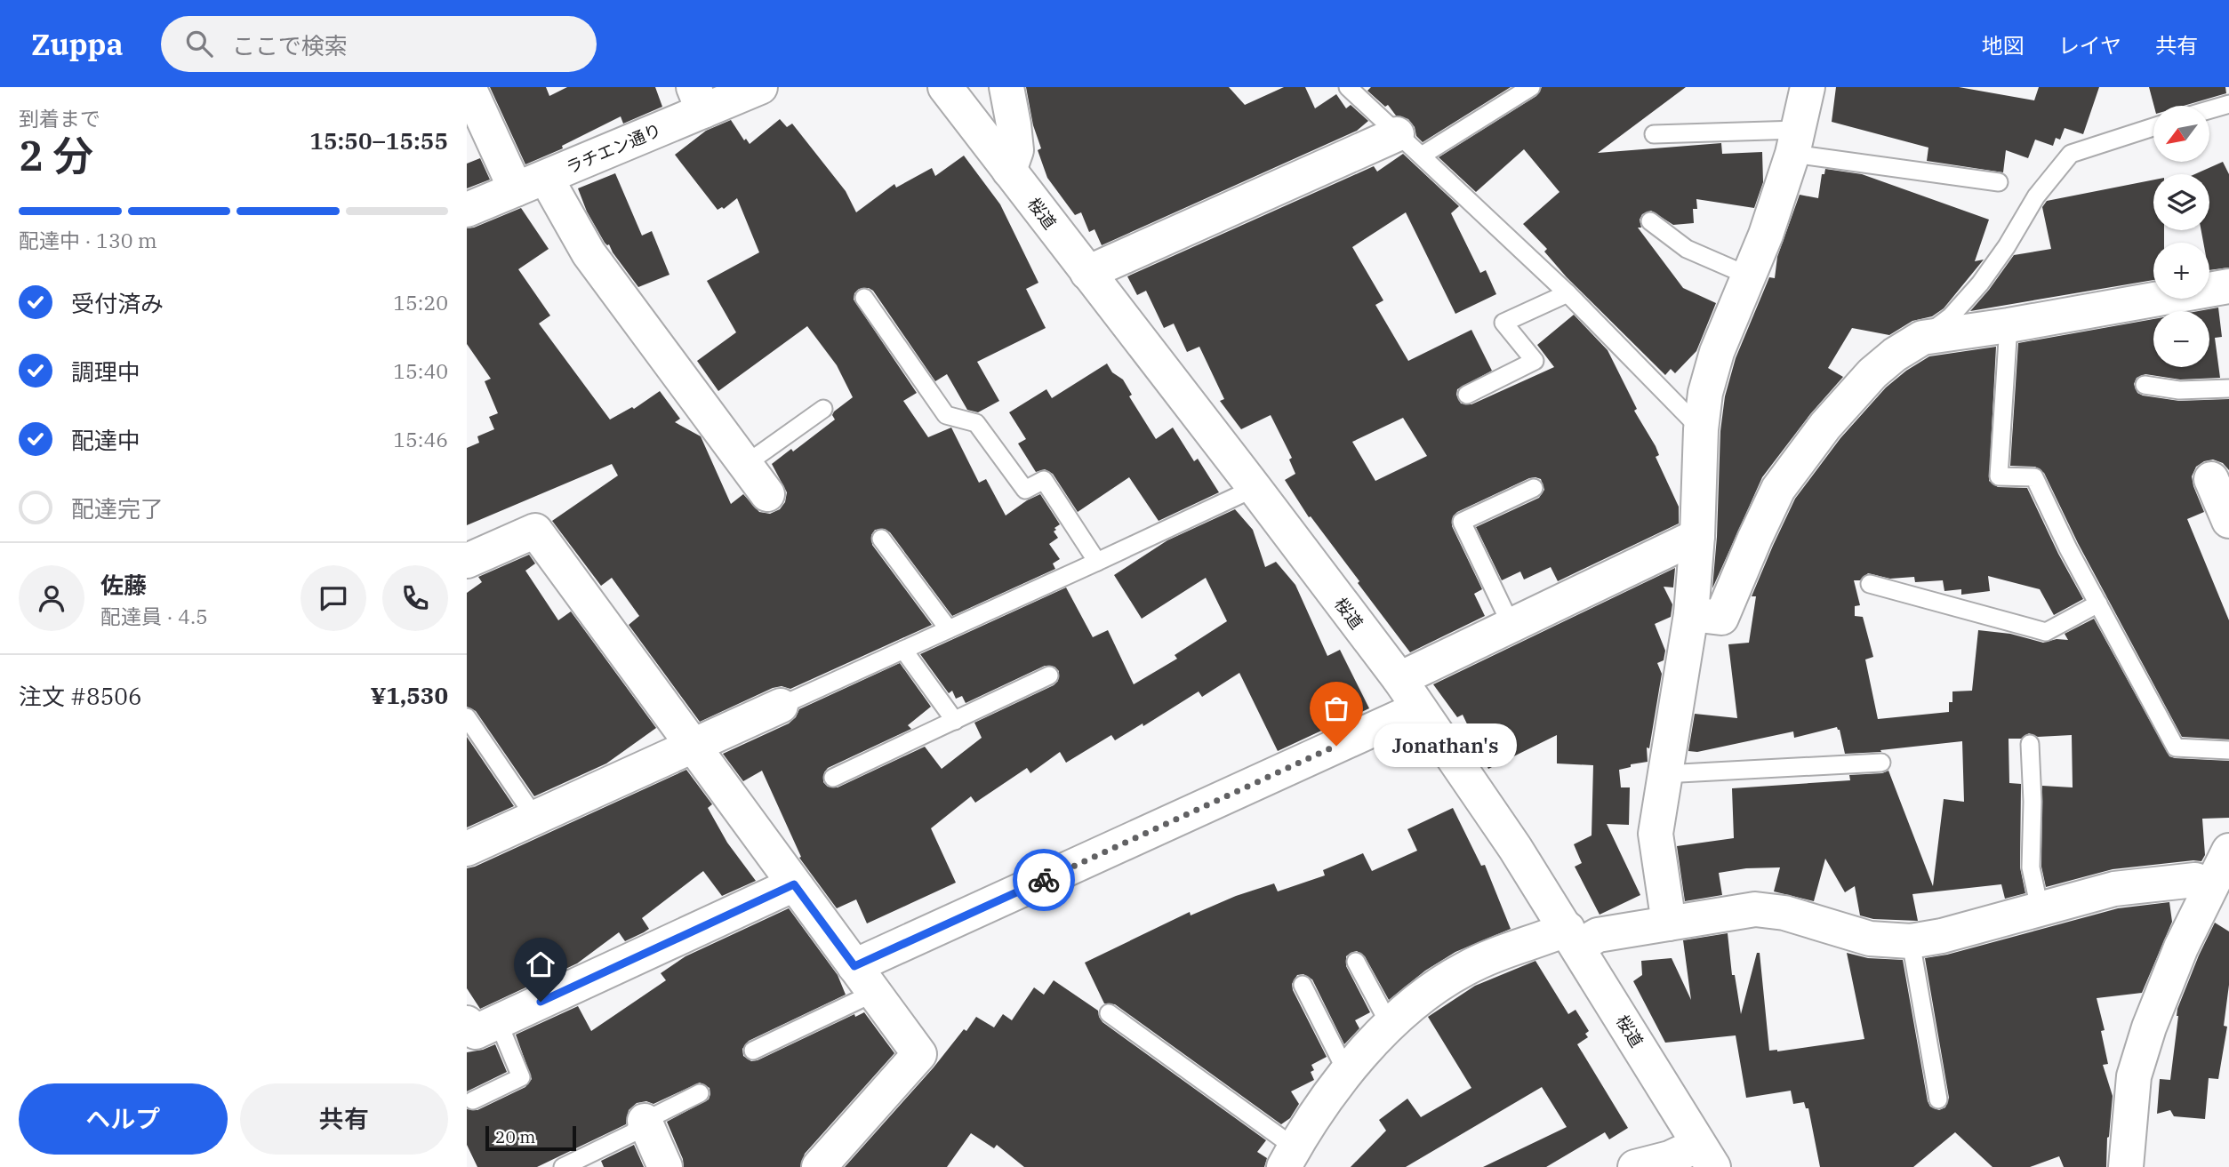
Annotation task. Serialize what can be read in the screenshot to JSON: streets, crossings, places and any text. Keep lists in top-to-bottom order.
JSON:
{
  "streets": {
    "street": ["ラチエン通り", "桜道"]
  },
  "places": ["Jonathan's"],
  "scale_bar": "20 m",
  "north": "bottom left",
  "page": {
    "header": "Zuppa",
    "search": "ここで検索",
    "nav": ["地図", "レイヤ", "共有"],
    "heading": ["2 分", "到着まで", "15:50–15:55"],
    "panel": [
      "佐藤",
      "配達員 · 4.5",
      "注文 #8506",
      "¥1,530"
    ],
    "map_buttons": ["+", "−"],
    "bar": "配達中 · 130 m",
    "list": [
      ["受付済み", "15:20"],
      ["調理中", "15:40"],
      ["配達中", "15:46"],
      "配達完了"
    ],
    "bubble": "Jonathan's",
    "buttons": ["ヘルプ", "共有"],
    "scale": "20 m"
  }
}
